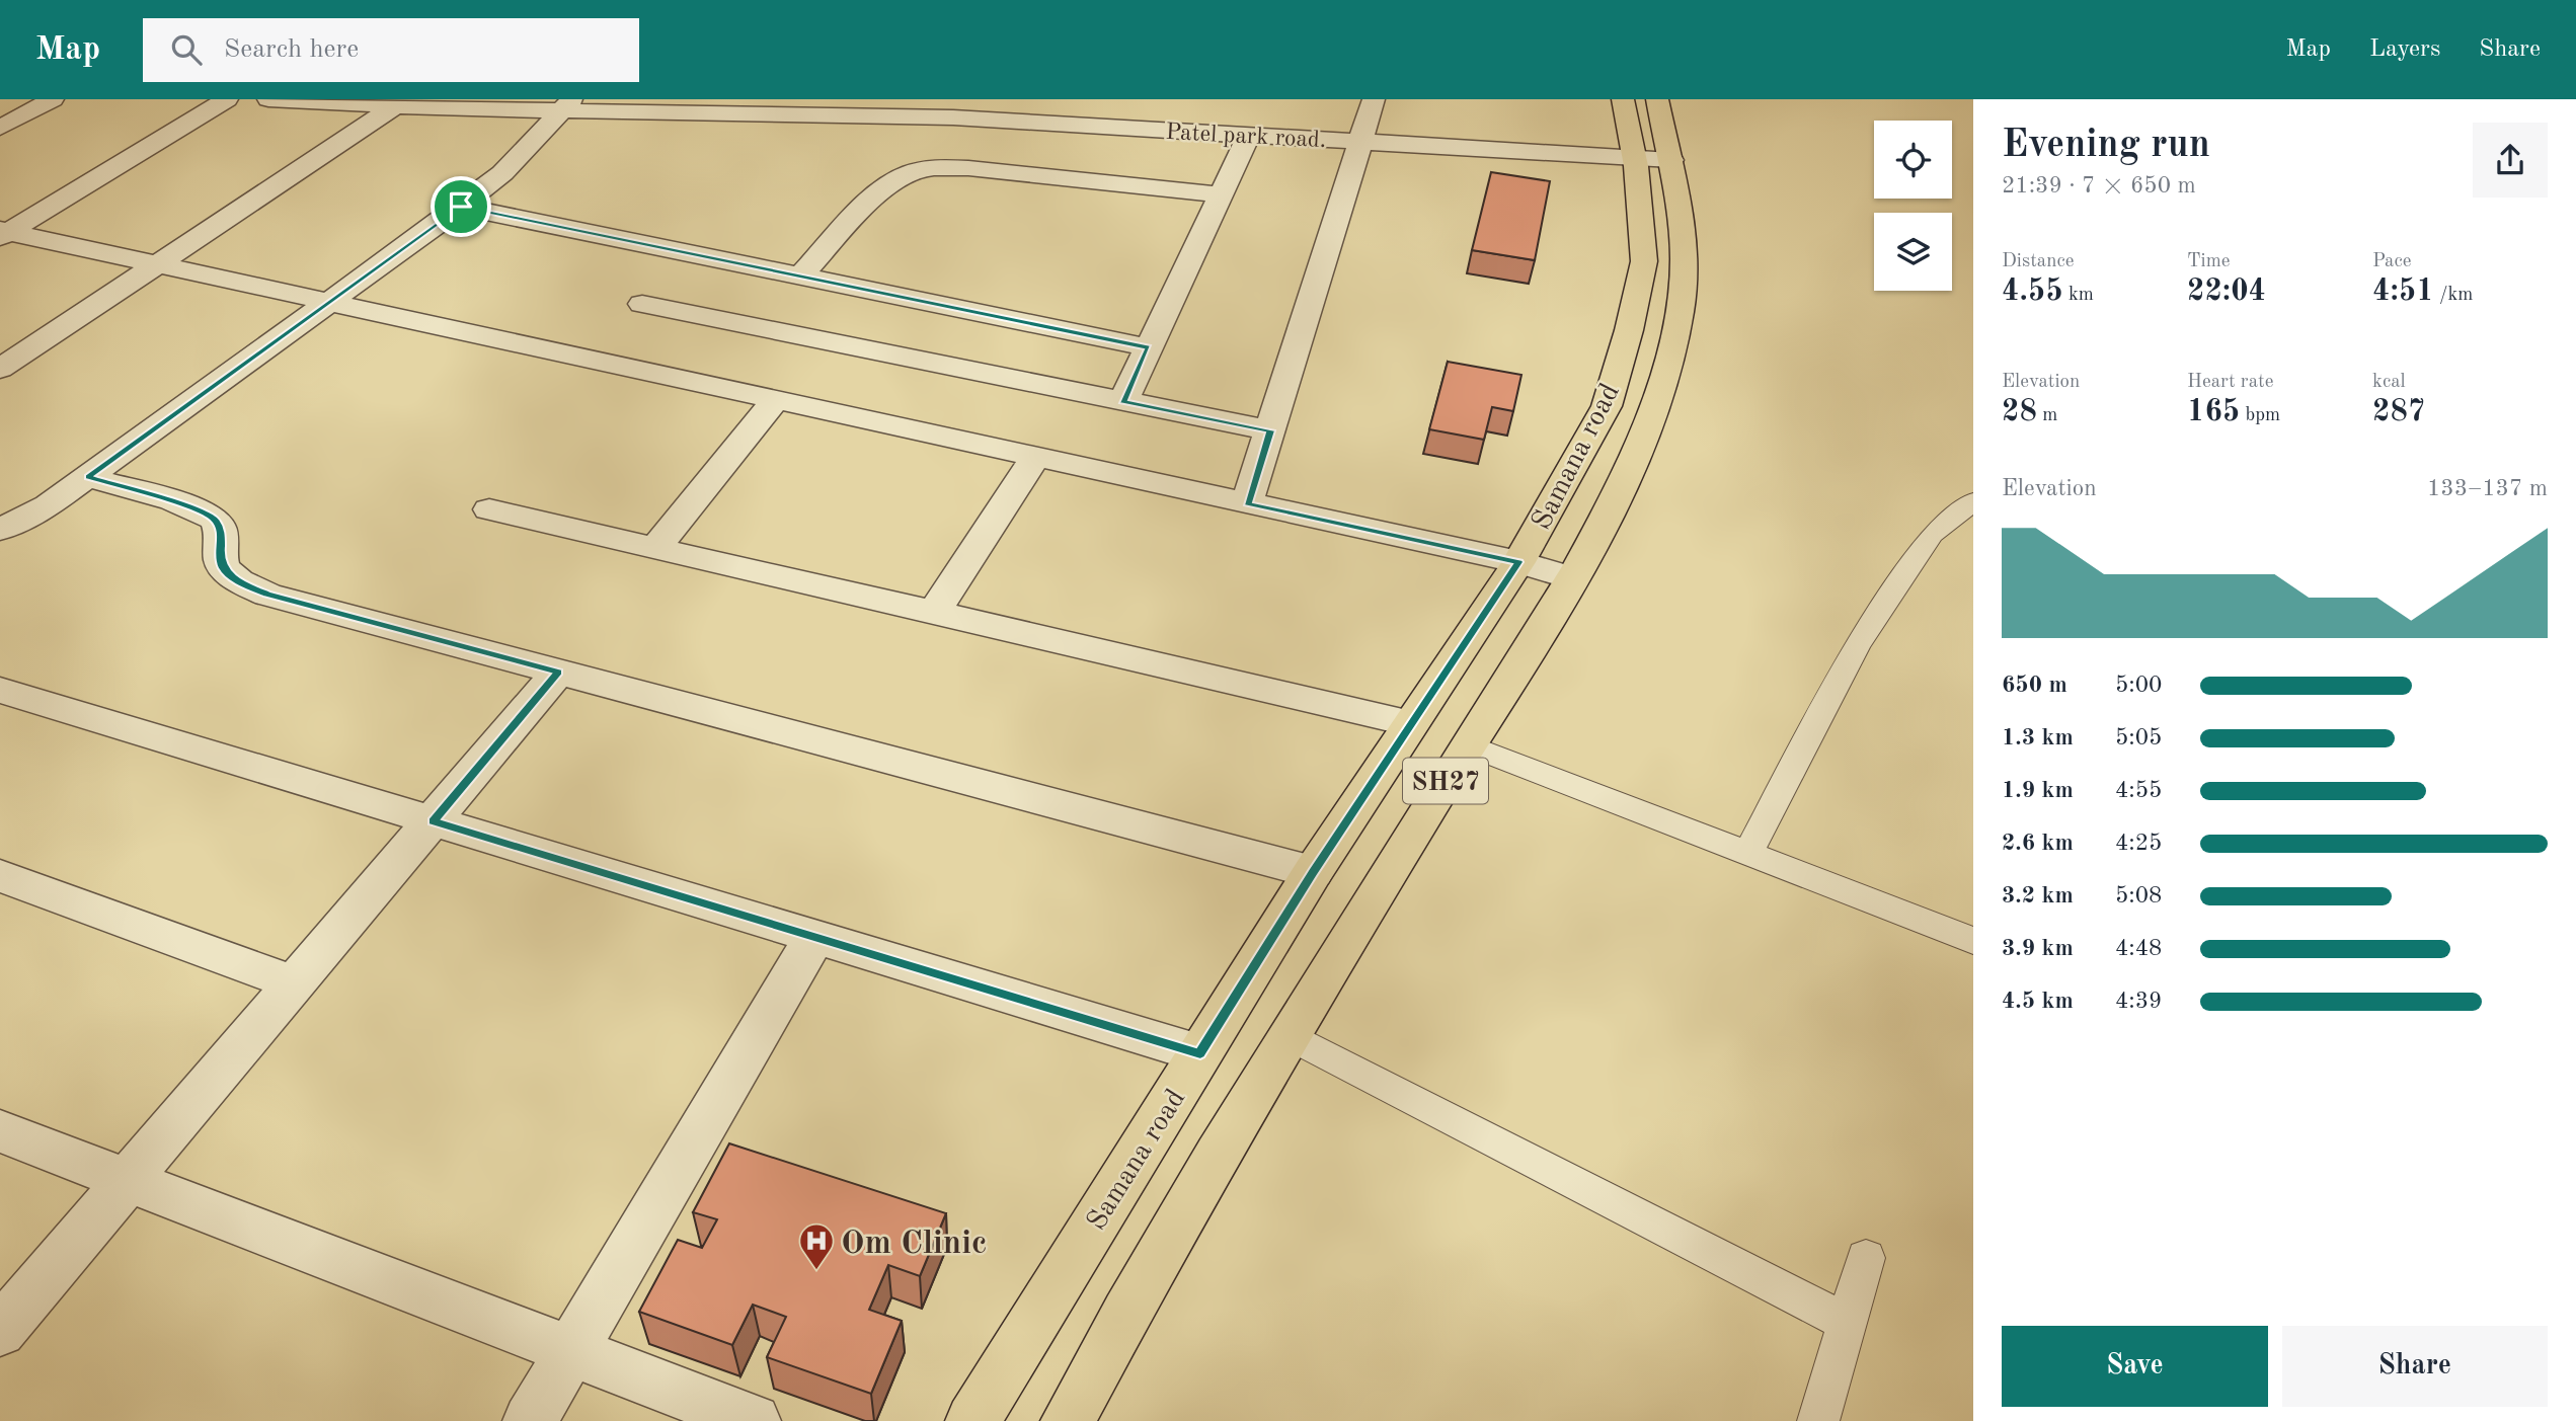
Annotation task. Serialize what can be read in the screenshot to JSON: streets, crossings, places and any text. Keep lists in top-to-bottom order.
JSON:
{
  "streets": {
    "main road": ["Samana road", "SH27"],
    "street": ["Patel park road."]
  },
  "crossings": [
    ["Patel park road.", "Samana road"]
  ],
  "places": {
    "hospital": ["Om Clinic"]
  },
  "page": {
    "header": "Map",
    "search": "Search here",
    "nav": ["Map", "Layers", "Share"],
    "heading": ["Evening run", "21:39 · 7 × 650 m"],
    "stats": [
      ["Distance", "4.55 km"],
      ["Time", "22:04"],
      ["Pace", "4:51 /km"],
      ["Elevation", "28 m"],
      ["Heart rate", "165 bpm"],
      ["kcal", "287"]
    ],
    "chart": ["Elevation", "133–137 m"],
    "list": [
      {
        "name": "650 m",
        "note": "5:00"
      },
      {
        "name": "1.3 km",
        "note": "5:05"
      },
      {
        "name": "1.9 km",
        "note": "4:55"
      },
      {
        "name": "2.6 km",
        "note": "4:25"
      },
      {
        "name": "3.2 km",
        "note": "5:08"
      },
      {
        "name": "3.9 km",
        "note": "4:48"
      },
      {
        "name": "4.5 km",
        "note": "4:39"
      }
    ],
    "buttons": ["Save", "Share"]
  }
}
